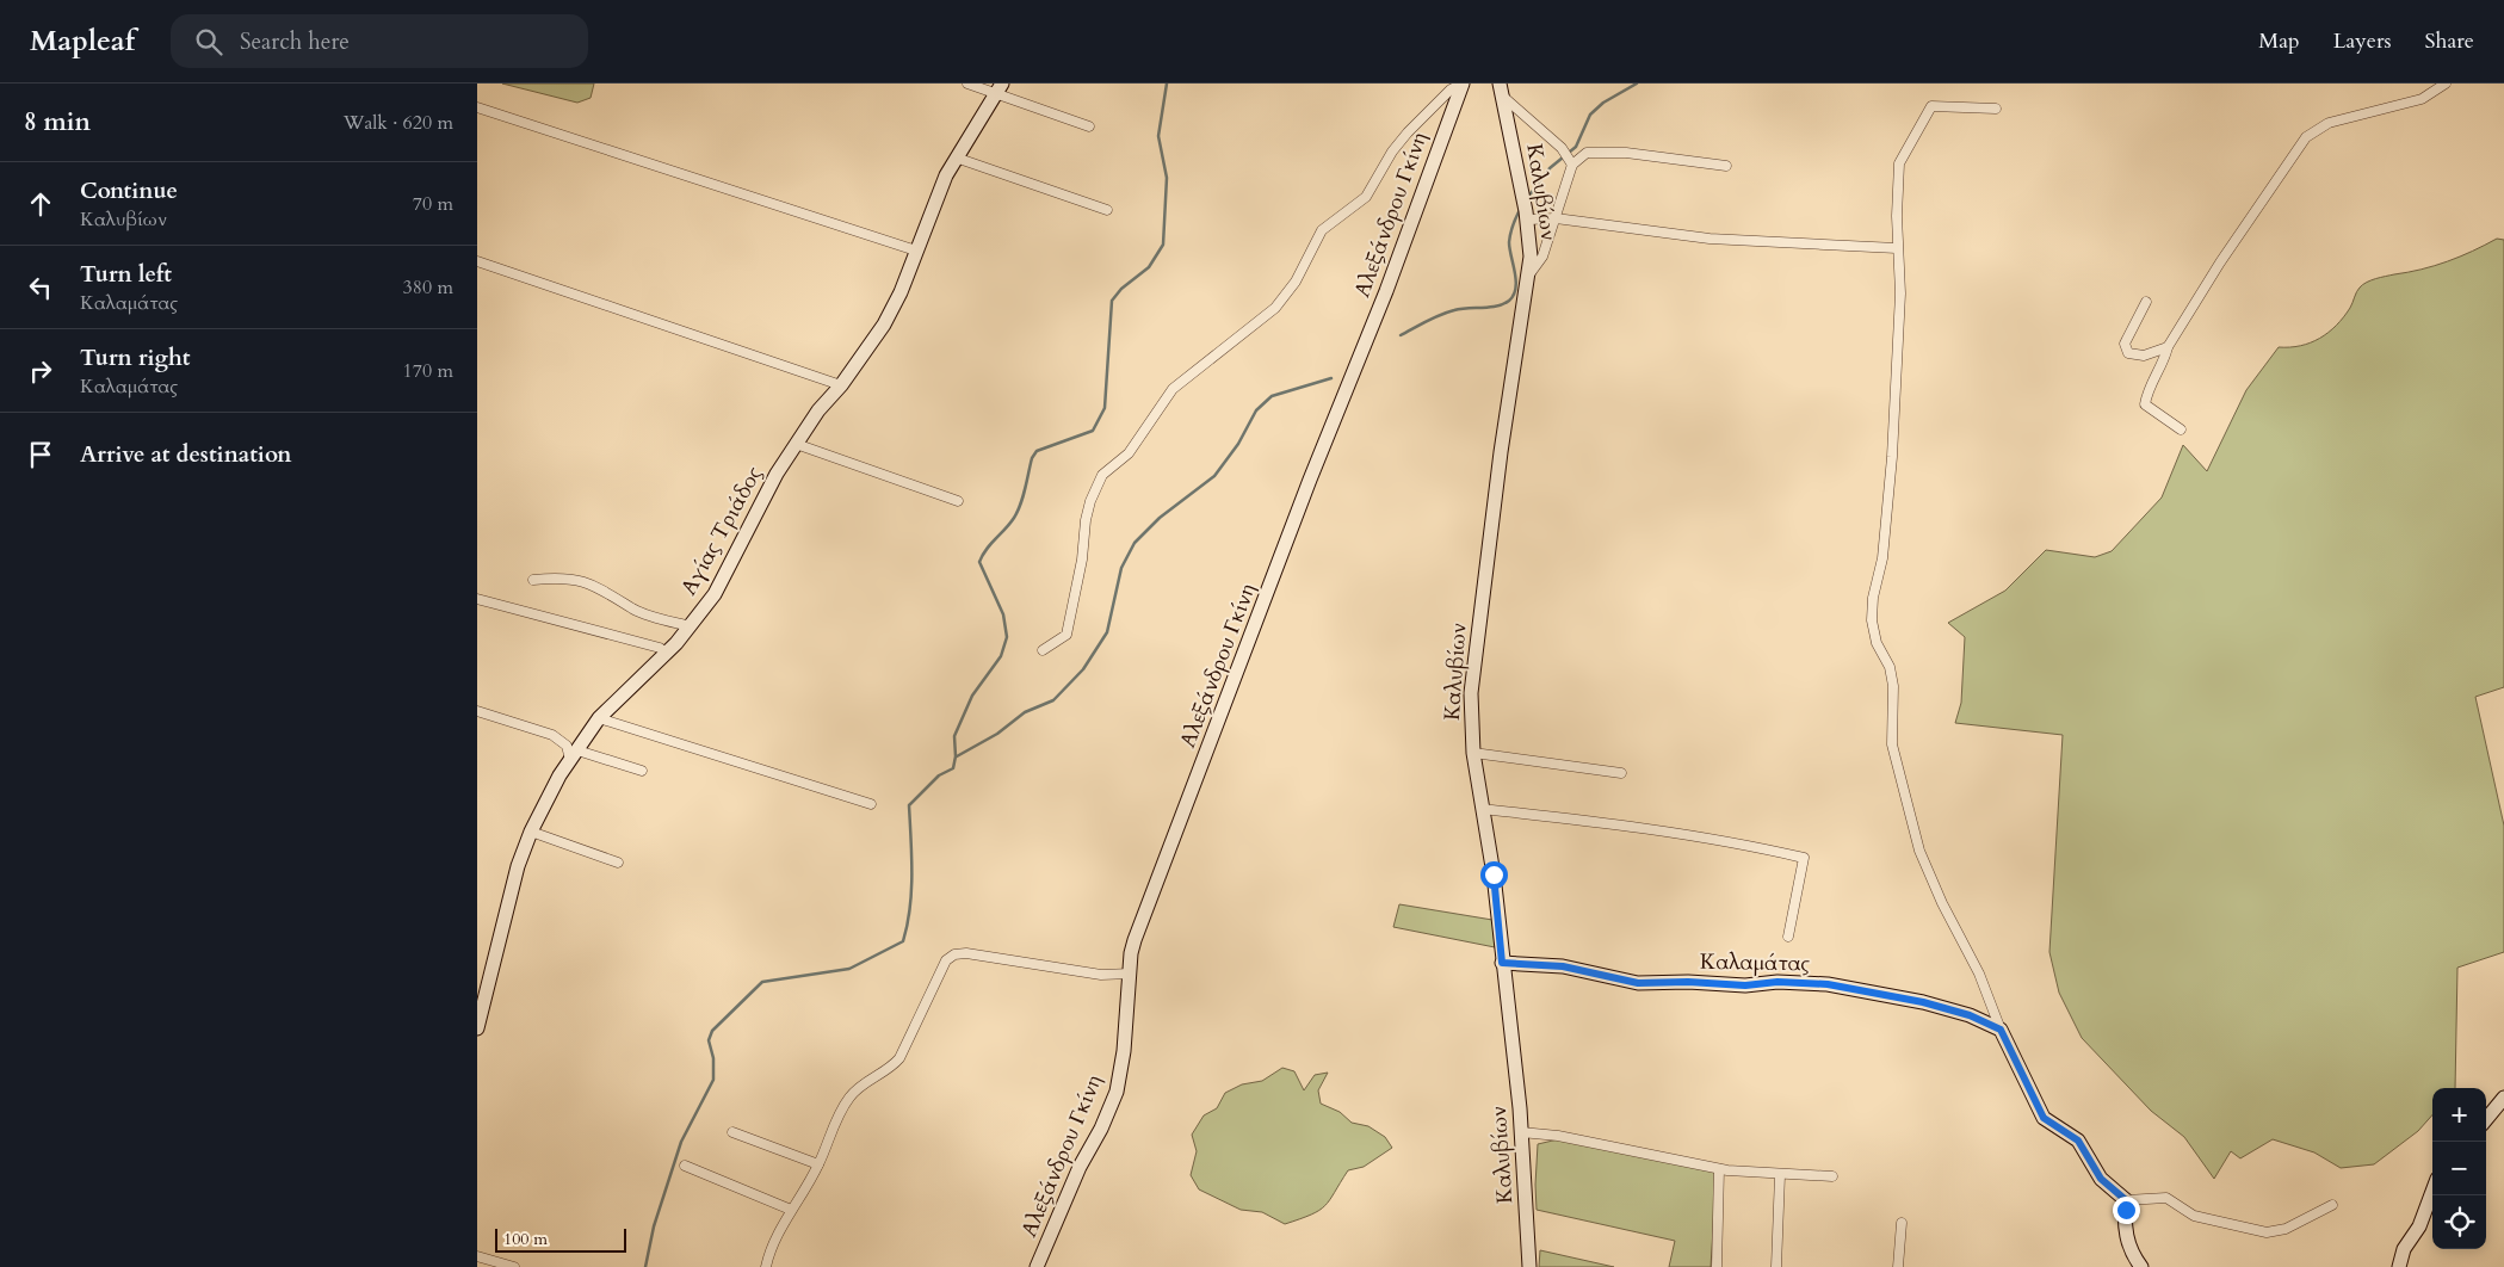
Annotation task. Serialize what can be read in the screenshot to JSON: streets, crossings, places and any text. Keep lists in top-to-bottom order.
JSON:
{
  "streets": {
    "street": [
      "Καλυβίων",
      "Αλεξάνδρου Γκίνη",
      "Αγίας Τριάδος",
      "Καλαμάτας"
    ]
  },
  "crossings": [
    ["Καλυβίων", "Καλαμάτας"]
  ],
  "scale_bar": "100 m",
  "page": {
    "header": "Mapleaf",
    "search": "Search here",
    "nav": ["Map", "Layers", "Share"],
    "heading": ["8 min", "Walk · 620 m"],
    "list": [
      ["Continue", "Καλυβίων", "70 m"],
      ["Turn left", "Καλαμάτας", "380 m"],
      ["Turn right", "Καλαμάτας", "170 m"],
      "Arrive at destination"
    ],
    "map_buttons": ["+", "−"],
    "scale": "100 m"
  }
}
